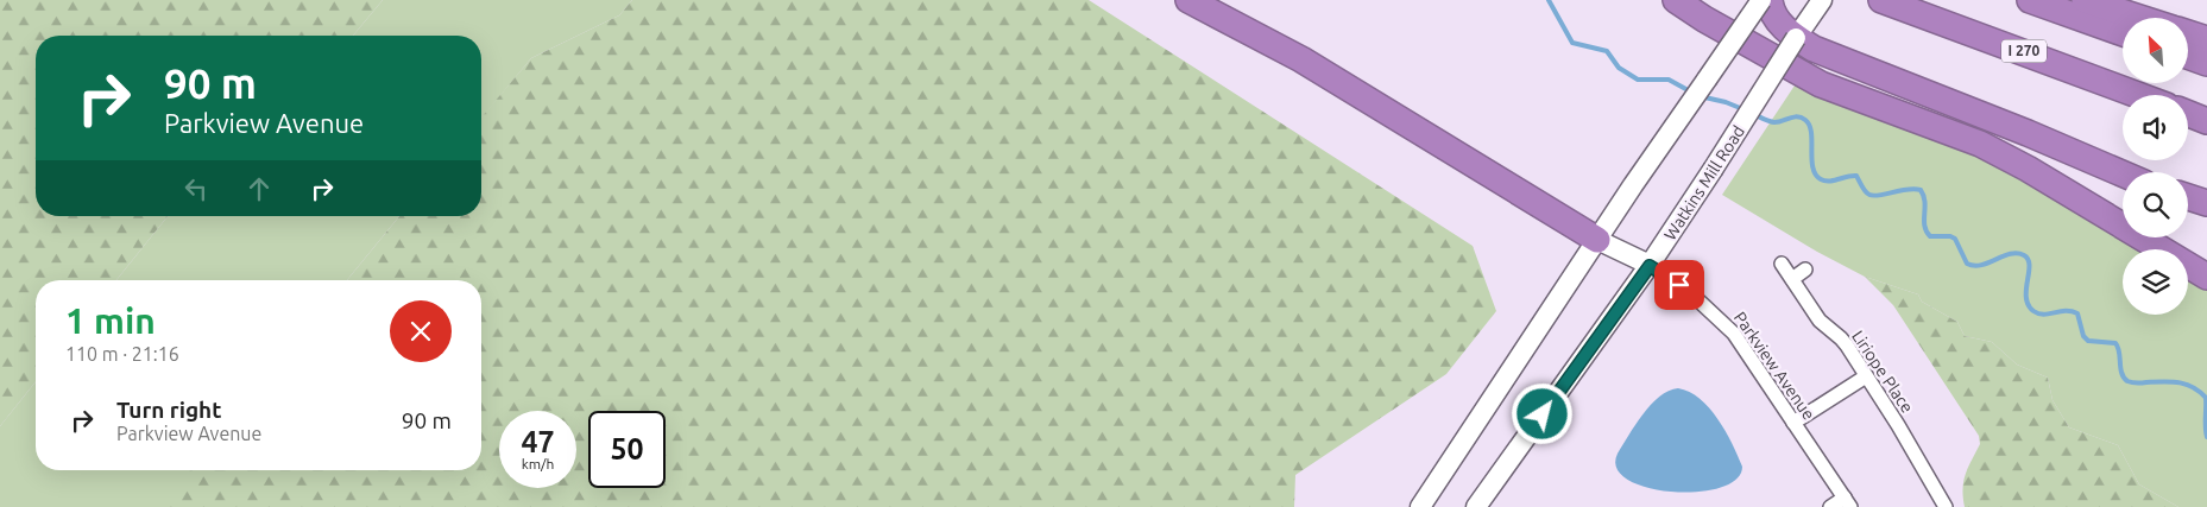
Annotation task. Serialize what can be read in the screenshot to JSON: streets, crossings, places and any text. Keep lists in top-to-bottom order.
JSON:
{
  "streets": {
    "highway": ["I 270"],
    "main road": ["Watkins Mill Road"],
    "street": ["Parkview Avenue", "Liriope Place"]
  },
  "crossings": [
    ["Watkins Mill Road", "Parkview Avenue"]
  ],
  "north": "top left",
  "page": {
    "turn": ["90 m", "Parkview Avenue"],
    "heading": ["1 min", "110 m · 21:16"],
    "list": [
      {
        "name": "Turn right",
        "note": "Parkview Avenue",
        "value": "90 m"
      }
    ],
    "speed": "47 km/h",
    "limit": "50"
  }
}
